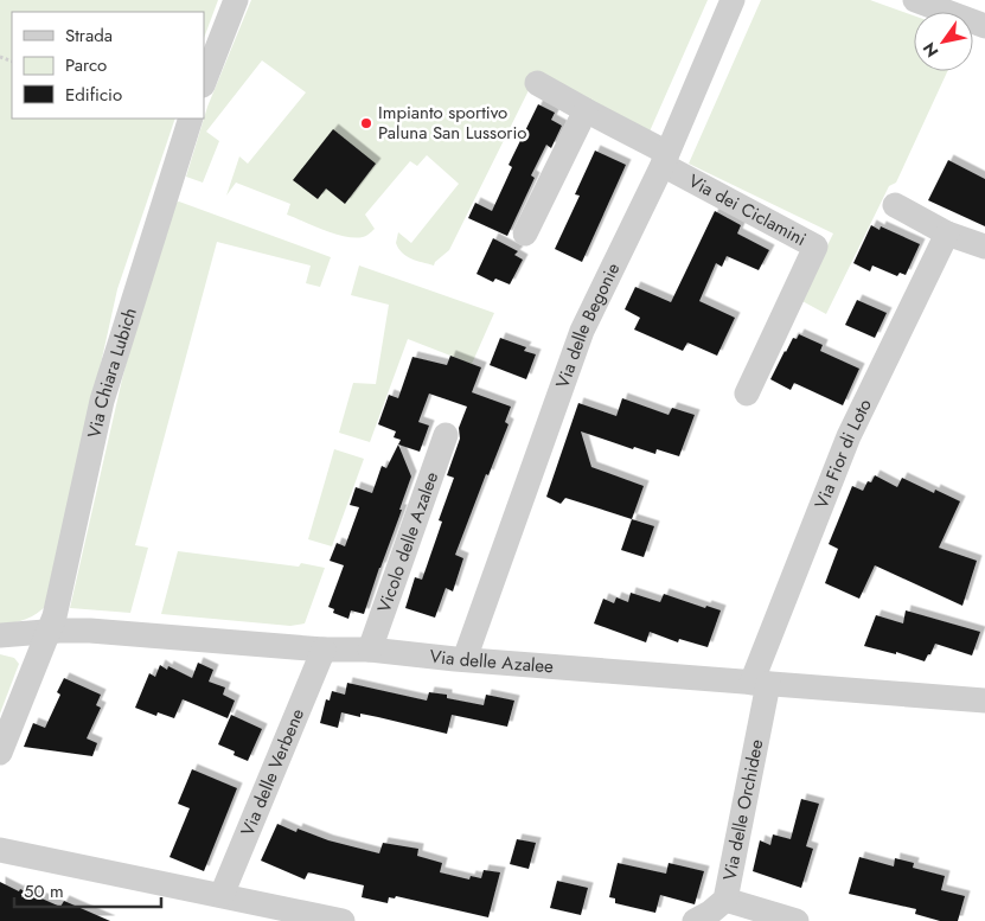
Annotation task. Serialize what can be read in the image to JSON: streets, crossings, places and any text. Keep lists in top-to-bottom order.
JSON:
{
  "streets": {
    "street": [
      "Via dei Ciclamini",
      "Via delle Begonie",
      "Via Chiara Lubich",
      "Via Fior di Loto",
      "Vicolo delle Azalee",
      "Via delle Azalee",
      "Via delle Verbene",
      "Via delle Orchidee"
    ]
  },
  "crossings": [
    ["Via dei Ciclamini", "Via delle Begonie"],
    ["Via delle Begonie", "Via delle Azalee"],
    ["Via Chiara Lubich", "Via delle Azalee"],
    ["Via Fior di Loto", "Via delle Azalee"],
    ["Via Fior di Loto", "Via delle Orchidee"],
    ["Vicolo delle Azalee", "Via delle Azalee"],
    ["Via delle Azalee", "Via delle Verbene"],
    ["Via delle Azalee", "Via delle Orchidee"]
  ],
  "places": ["Impianto sportivo Paluna San Lussorio"],
  "legend": ["Strada", "Parco", "Edificio"],
  "scale_bar": "50 m",
  "north": "bottom left"
}
